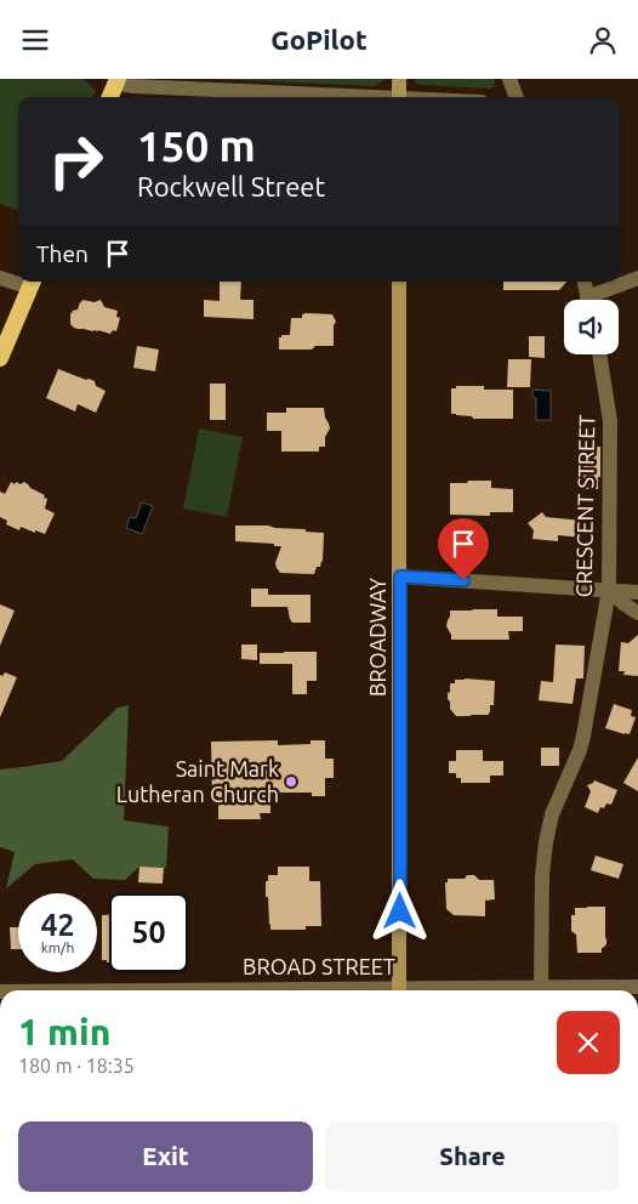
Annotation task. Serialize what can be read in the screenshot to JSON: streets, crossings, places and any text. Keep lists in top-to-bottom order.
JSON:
{
  "streets": {
    "main road": ["BROADWAY"],
    "street": ["CRESCENT STREET", "BROAD STREET"]
  },
  "crossings": [
    ["CRESCENT STREET", "BROAD STREET"]
  ],
  "places": ["Saint Mark Lutheran Church"],
  "page": {
    "header": "GoPilot",
    "turn": ["150 m", "Rockwell Street"],
    "then": "Then",
    "speed": "42 km/h",
    "limit": "50",
    "heading": ["1 min", "180 m · 18:35"],
    "buttons": ["Exit", "Share"]
  }
}
